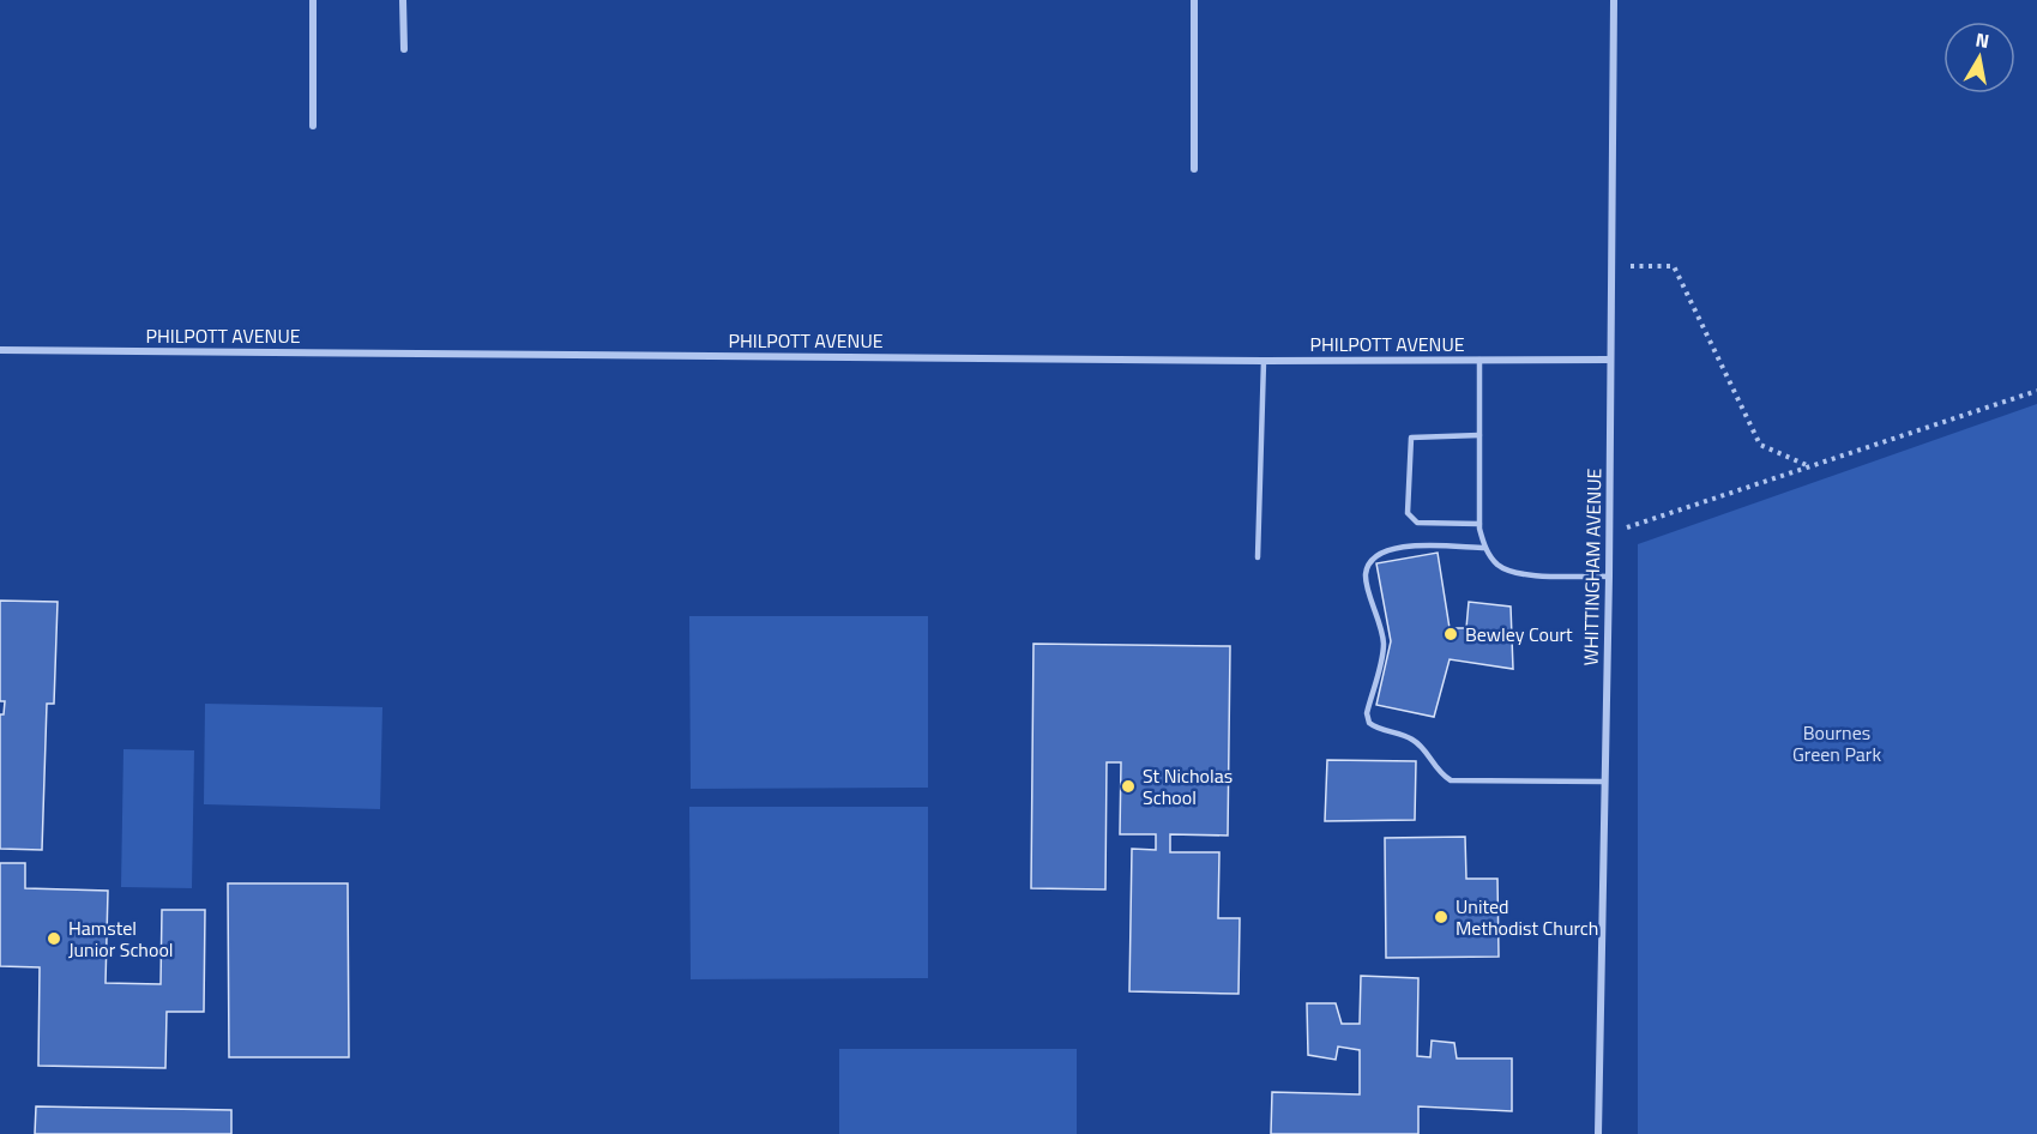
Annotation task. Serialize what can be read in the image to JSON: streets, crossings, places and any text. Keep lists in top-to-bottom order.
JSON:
{
  "streets": {
    "street": ["PHILPOTT AVENUE", "WHITTINGHAM AVENUE"]
  },
  "crossings": [
    ["PHILPOTT AVENUE", "WHITTINGHAM AVENUE"]
  ],
  "parks": ["Bournes Green Park"],
  "places": [
    "Bewley Court",
    "St Nicholas School",
    "United Methodist Church",
    "Hamstel Junior School"
  ],
  "north": "top"
}
